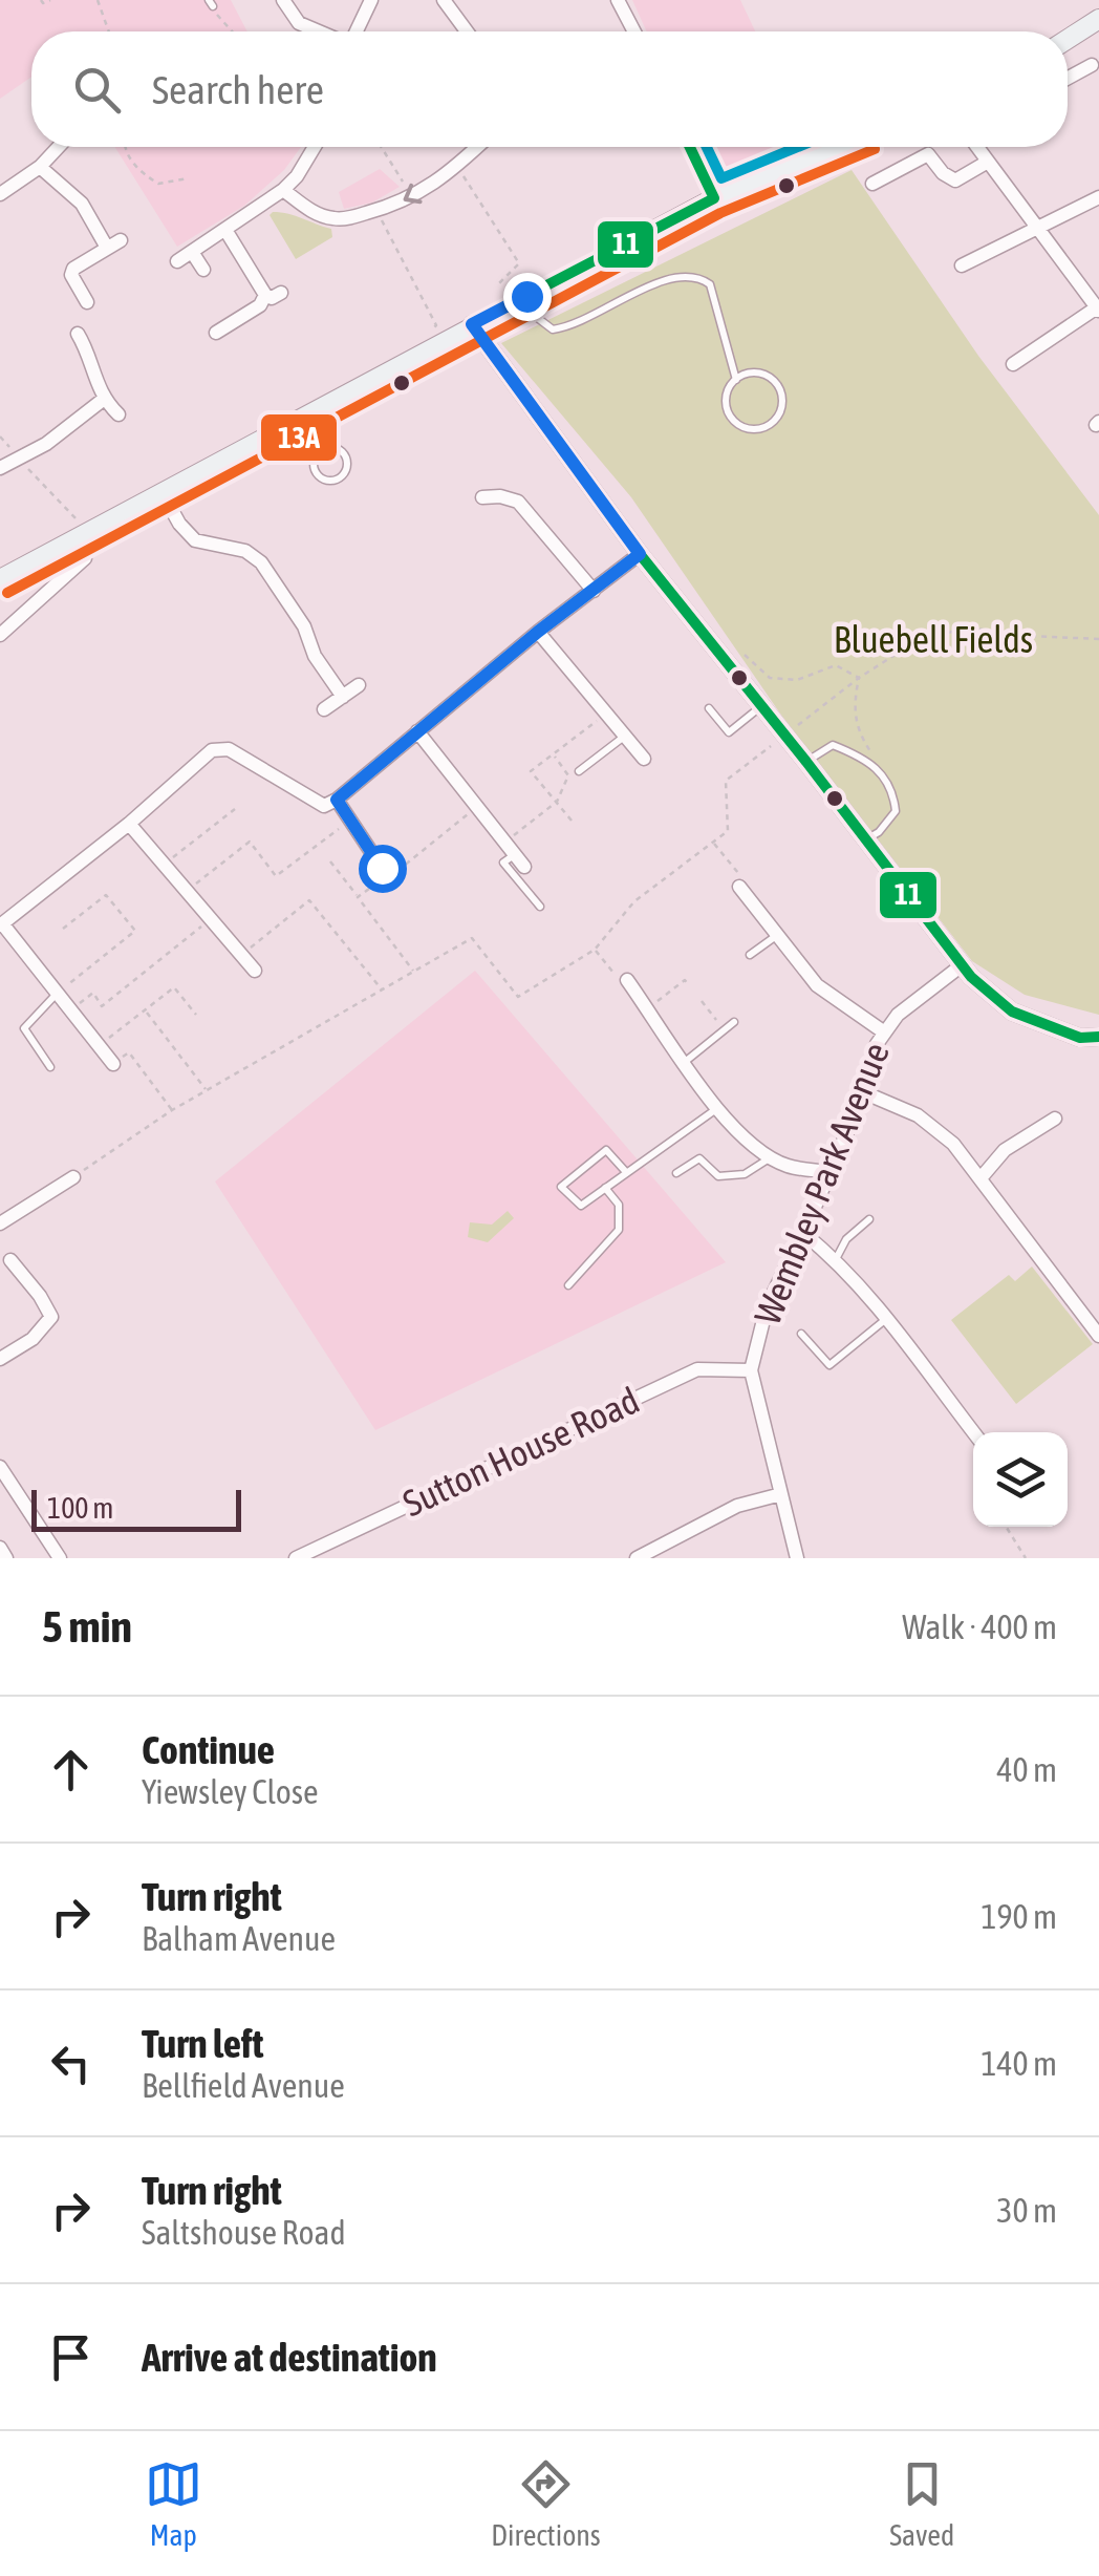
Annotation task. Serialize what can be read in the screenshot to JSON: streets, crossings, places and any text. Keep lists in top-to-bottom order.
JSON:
{
  "streets": {
    "street": ["Wembley Park Avenue", "Sutton House Road"]
  },
  "crossings": [
    ["Wembley Park Avenue", "Sutton House Road"]
  ],
  "parks": ["Bluebell Fields"],
  "lines": ["transit line 11", "transit line 13A"],
  "scale_bar": "100 m",
  "page": {
    "search": "Search here",
    "scale": "100 m",
    "heading": ["5 min", "Walk · 400 m"],
    "list": [
      ["Continue", "Yiewsley Close", "40 m"],
      ["Turn right", "Balham Avenue", "190 m"],
      ["Turn left", "Bellfield Avenue", "140 m"],
      ["Turn right", "Saltshouse Road", "30 m"],
      "Arrive at destination"
    ],
    "nav": ["Map", "Directions", "Saved"]
  }
}
